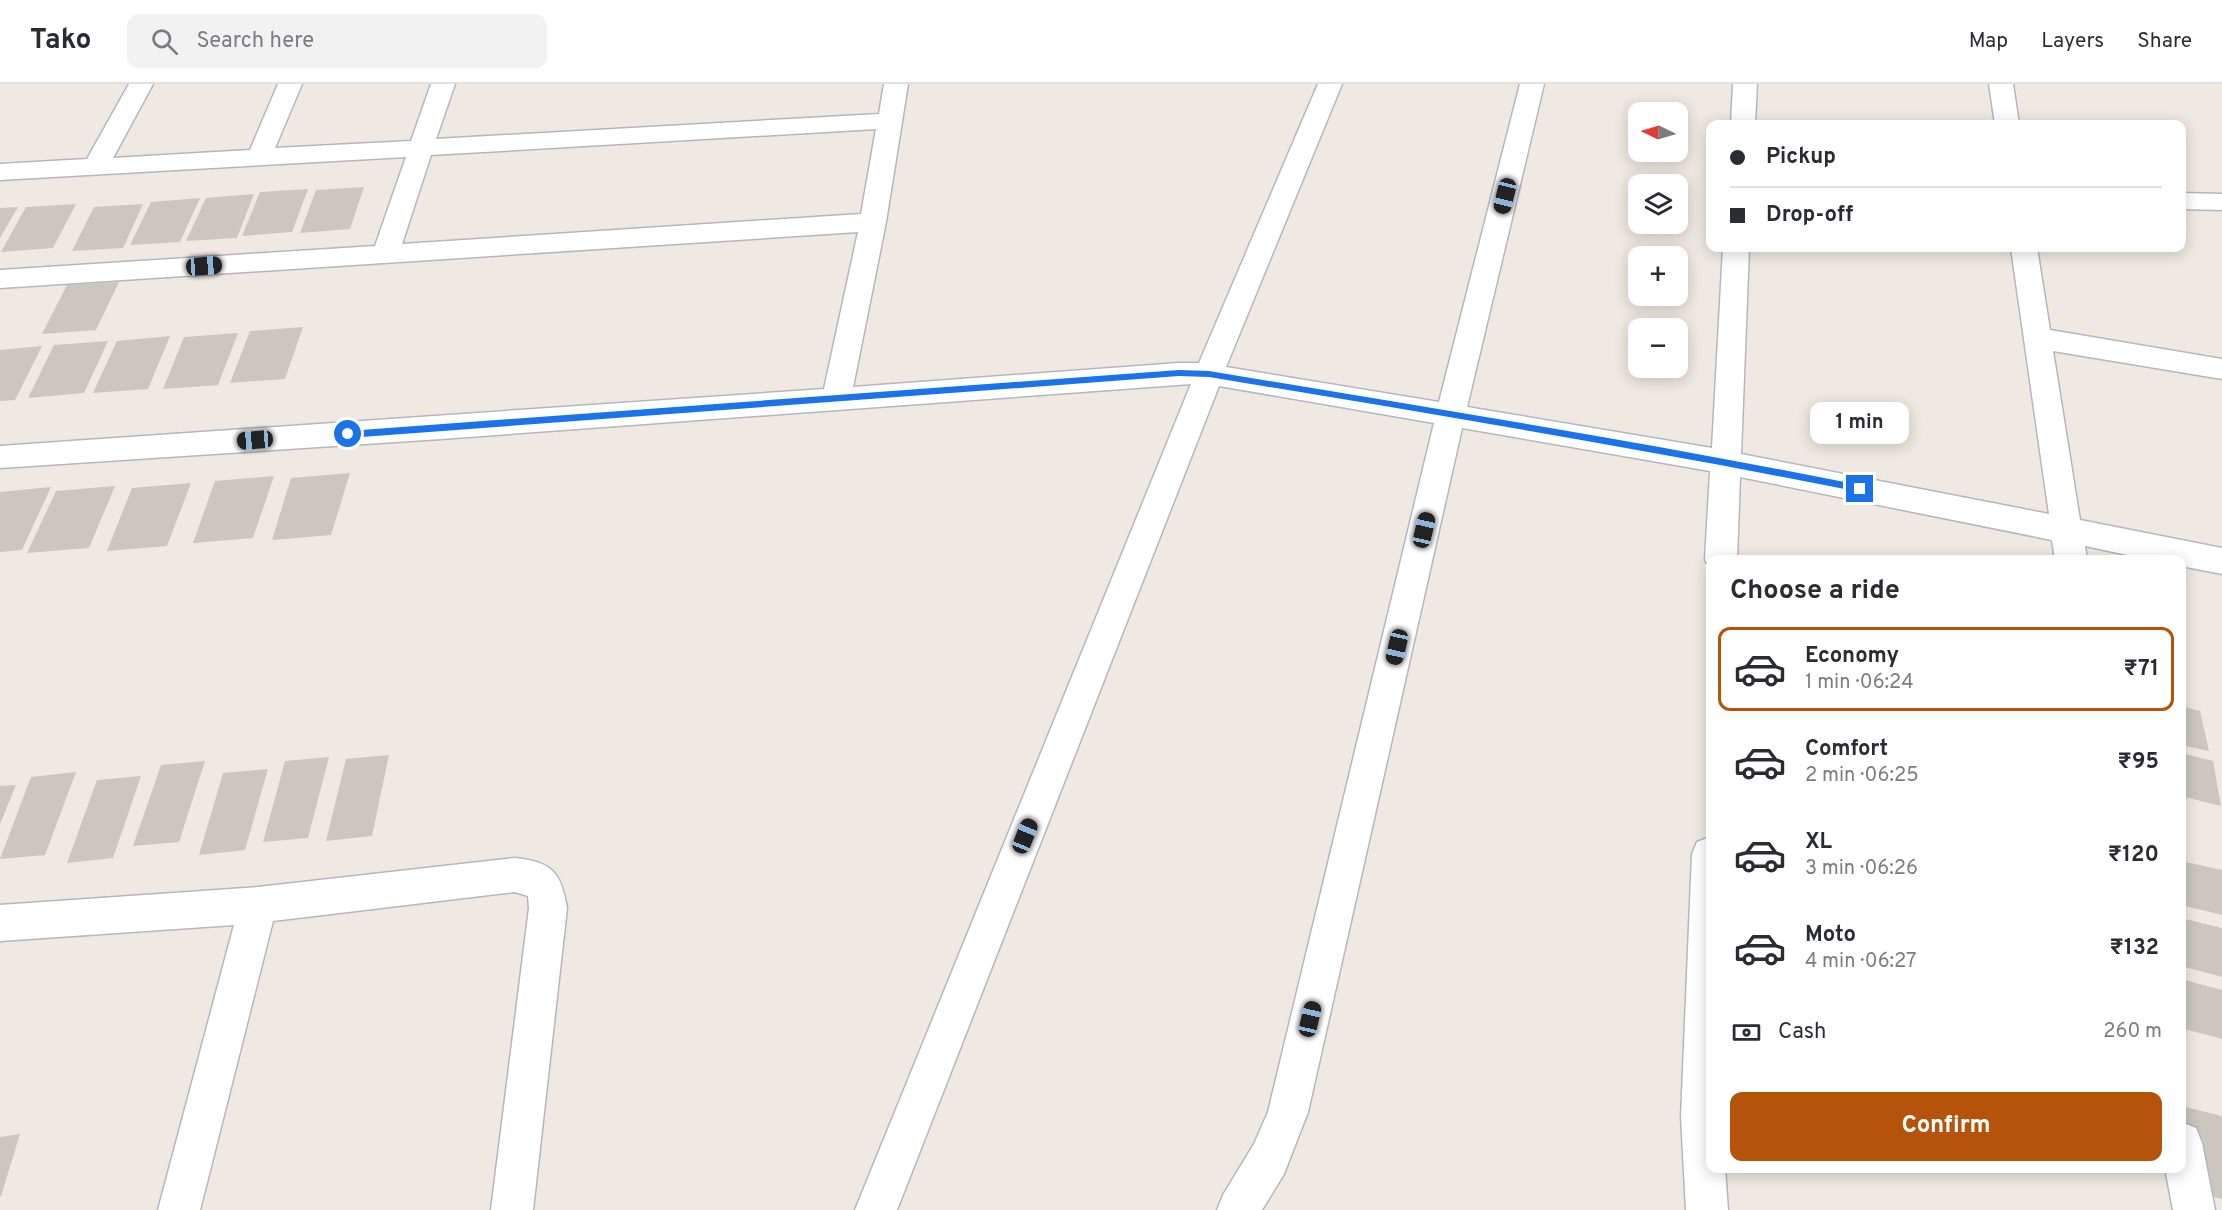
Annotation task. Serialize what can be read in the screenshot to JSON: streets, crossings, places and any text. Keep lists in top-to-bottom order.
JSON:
{
  "north": "left",
  "page": {
    "header": "Tako",
    "search": "Search here",
    "nav": ["Map", "Layers", "Share"],
    "map_buttons": ["+", "−"],
    "banner": ["Pickup", "Drop-off"],
    "bubble": "1 min",
    "heading": "Choose a ride",
    "list": [
      {
        "name": "Economy",
        "note": "1 min · 06:24",
        "value": "₹71"
      },
      {
        "name": "Comfort",
        "note": "2 min · 06:25",
        "value": "₹95"
      },
      {
        "name": "XL",
        "note": "3 min · 06:26",
        "value": "₹120"
      },
      {
        "name": "Moto",
        "note": "4 min · 06:27",
        "value": "₹132"
      }
    ],
    "pay": ["Cash", "260 m"],
    "buttons": "Confirm"
  }
}
